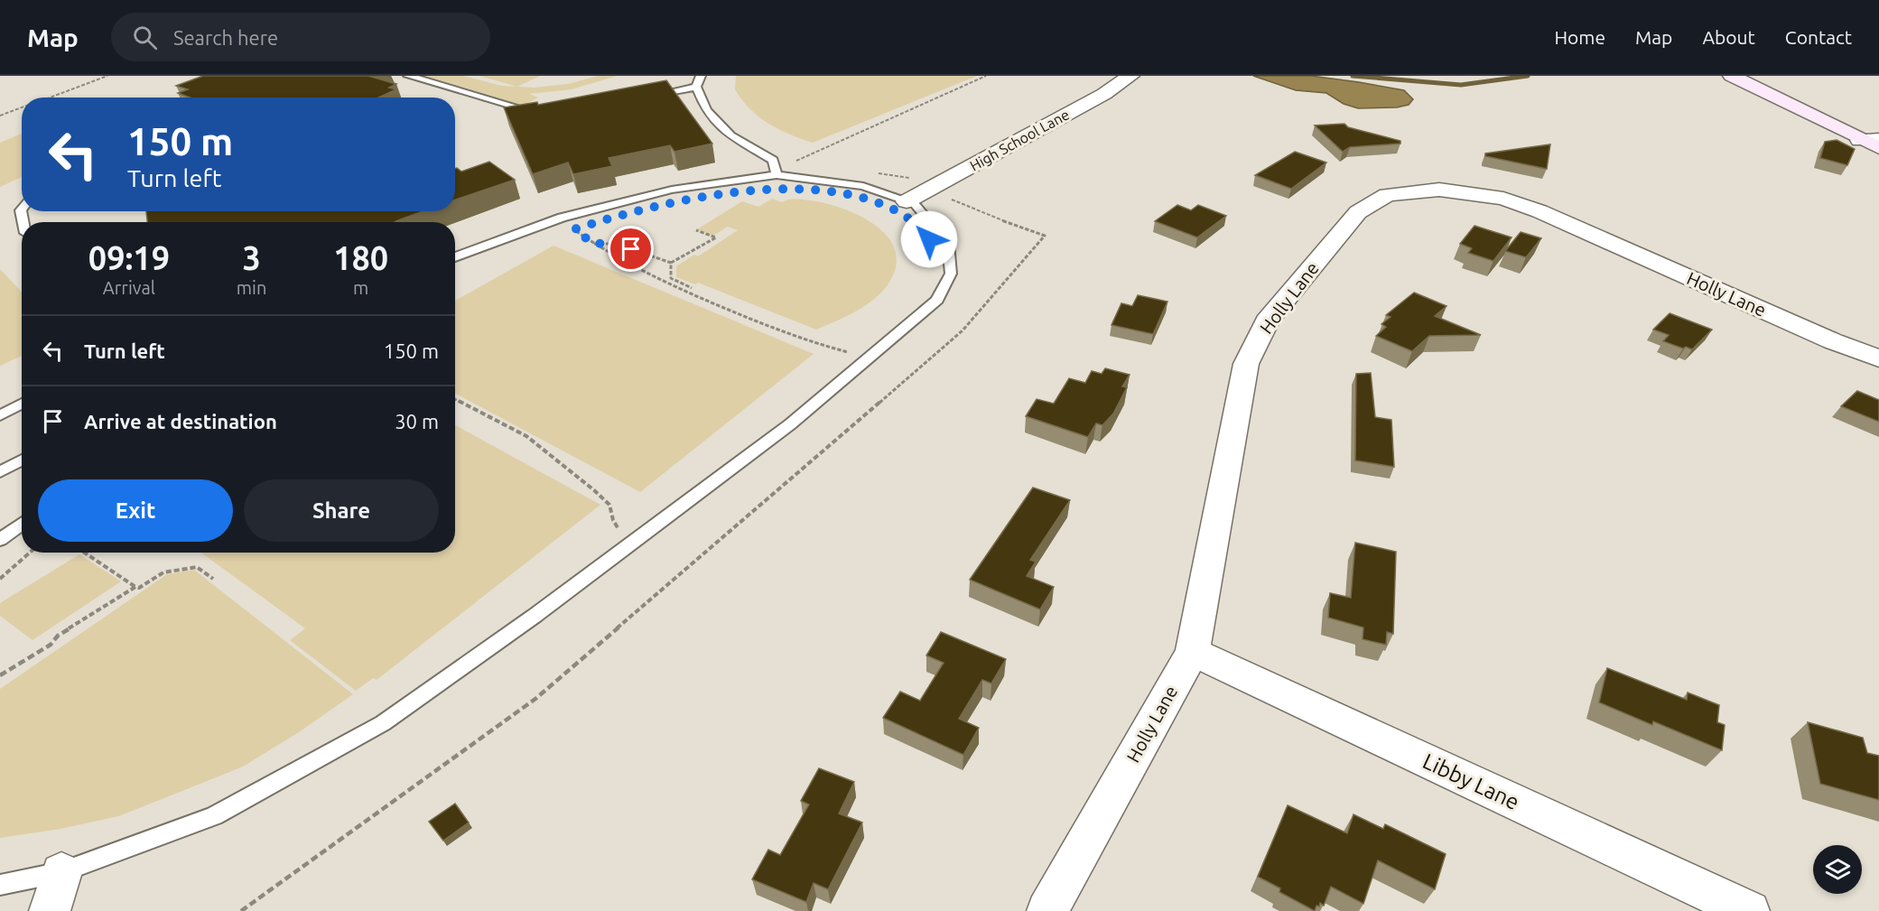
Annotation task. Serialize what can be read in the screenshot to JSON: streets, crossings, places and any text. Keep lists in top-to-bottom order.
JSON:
{
  "streets": {
    "street": ["High School Lane", "Holly Lane", "Libby Lane"]
  },
  "crossings": [
    ["Holly Lane", "Libby Lane"]
  ],
  "page": {
    "header": "Map",
    "search": "Search here",
    "nav": [
      "Home",
      "Map",
      "About",
      "Contact"
    ],
    "turn": ["150 m", "Turn left"],
    "eta": [
      "09:19",
      "Arrival",
      "3",
      "min",
      "180",
      "m"
    ],
    "list": [
      {
        "name": "Turn left",
        "value": "150 m"
      },
      {
        "name": "Arrive at destination",
        "value": "30 m"
      }
    ],
    "buttons": ["Exit", "Share"]
  }
}
